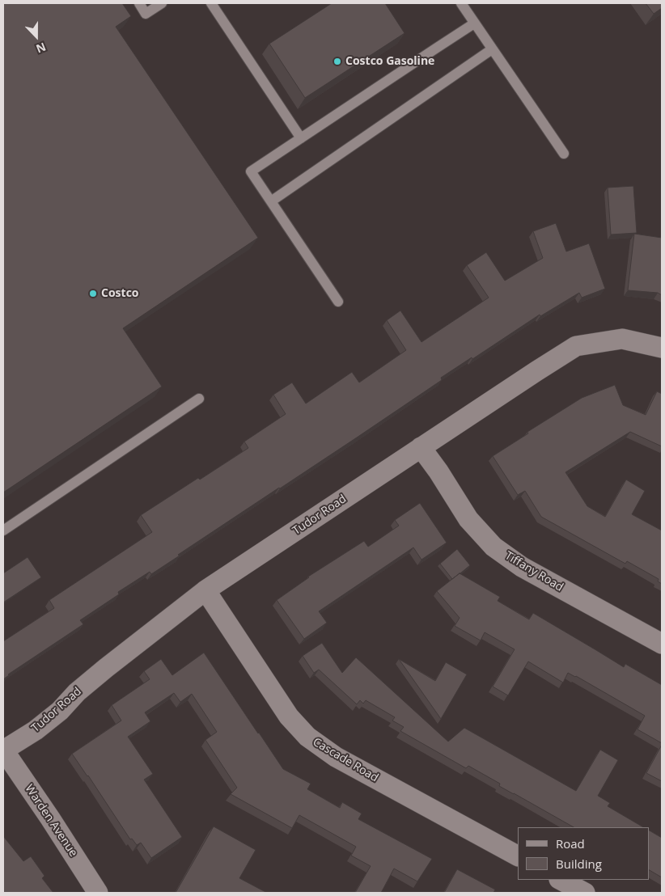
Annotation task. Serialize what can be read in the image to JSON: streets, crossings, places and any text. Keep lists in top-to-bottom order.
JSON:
{
  "streets": {
    "street": [
      "Tudor Road",
      "Tiffany Road",
      "Cascade Road",
      "Warden Avenue"
    ]
  },
  "crossings": [
    ["Tudor Road", "Tiffany Road"],
    ["Tudor Road", "Cascade Road"],
    ["Tudor Road", "Warden Avenue"]
  ],
  "places": ["Costco Gasoline", "Costco"],
  "legend": ["Road", "Building"],
  "north": "bottom"
}
